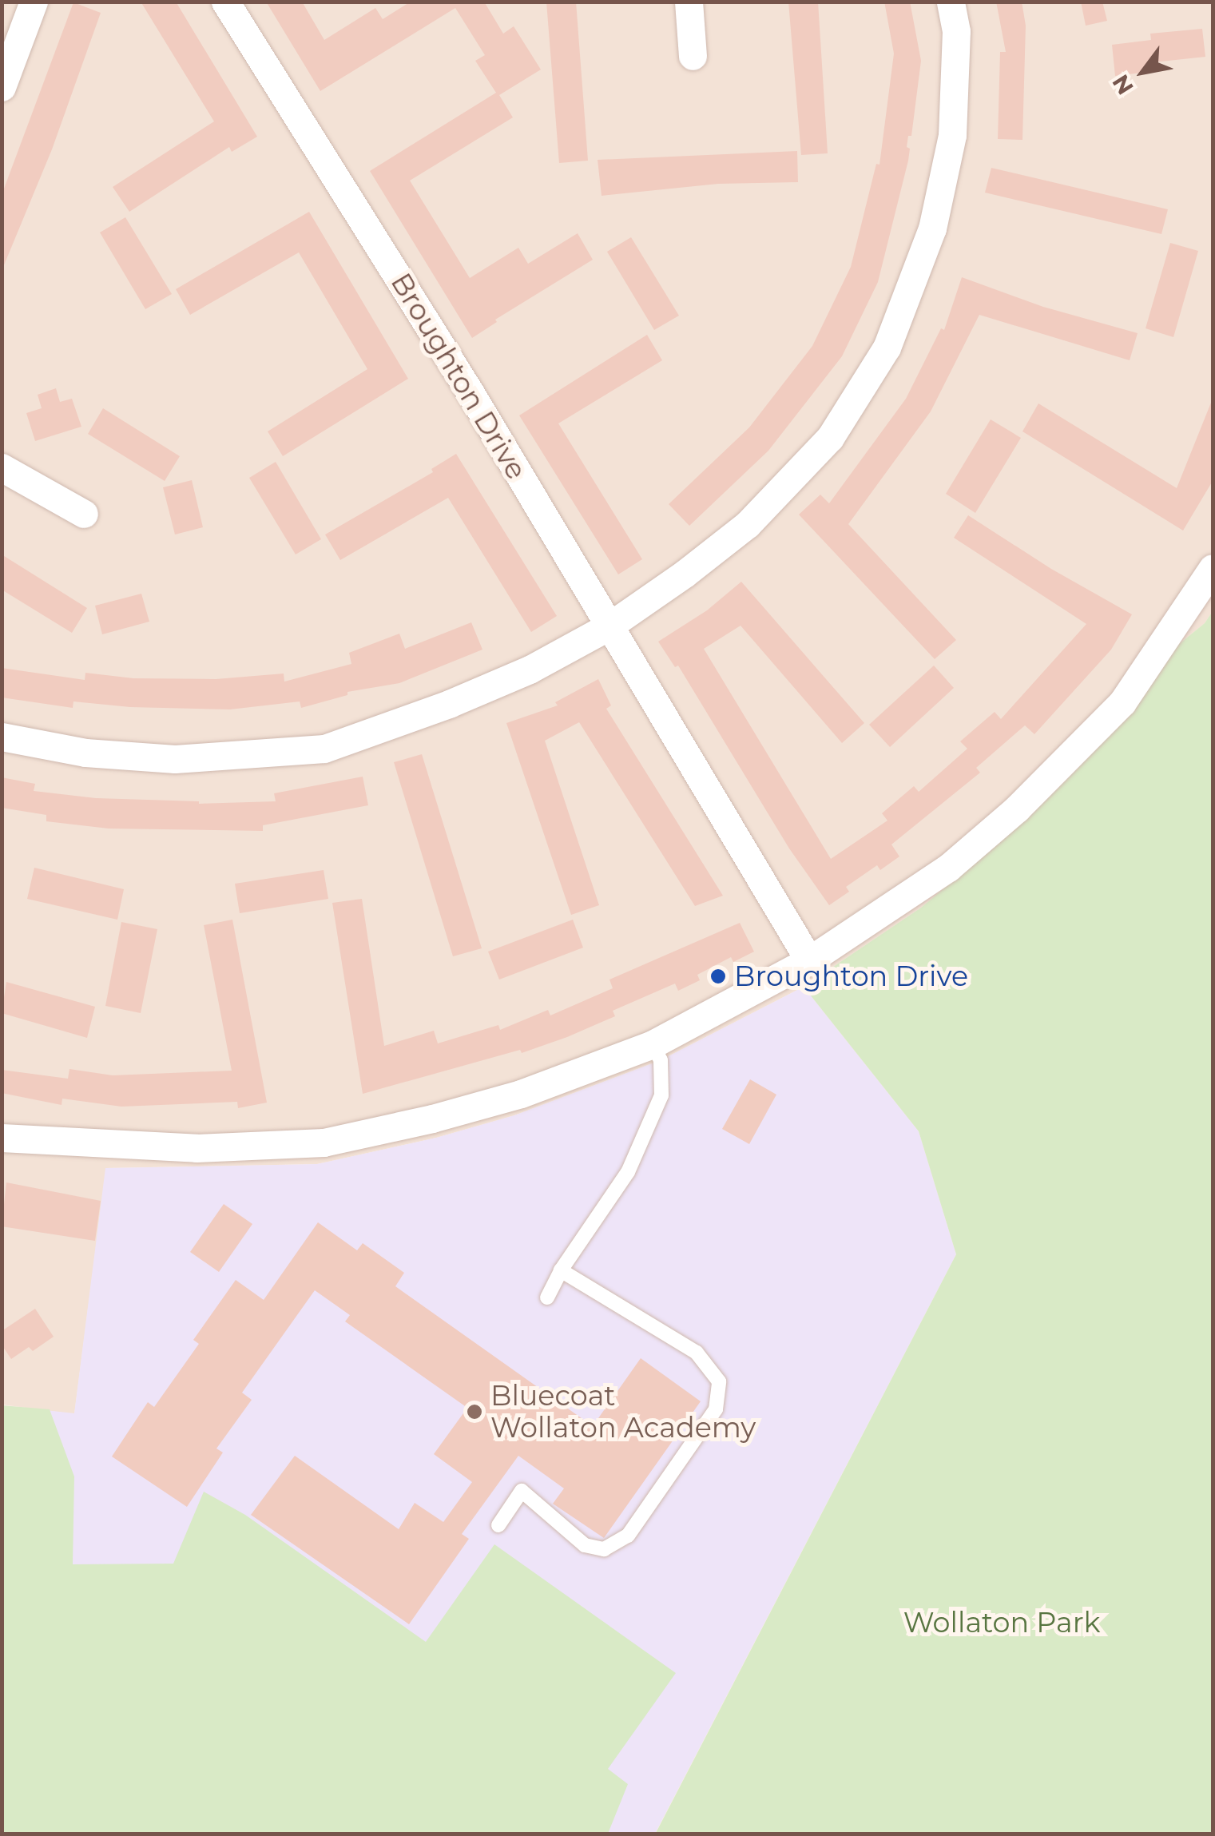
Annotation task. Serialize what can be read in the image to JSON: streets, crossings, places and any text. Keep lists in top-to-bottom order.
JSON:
{
  "streets": {
    "street": ["Broughton Drive"]
  },
  "parks": ["Wollaton Park"],
  "places": ["Broughton Drive", "Bluecoat Wollaton Academy"],
  "north": "bottom left"
}
